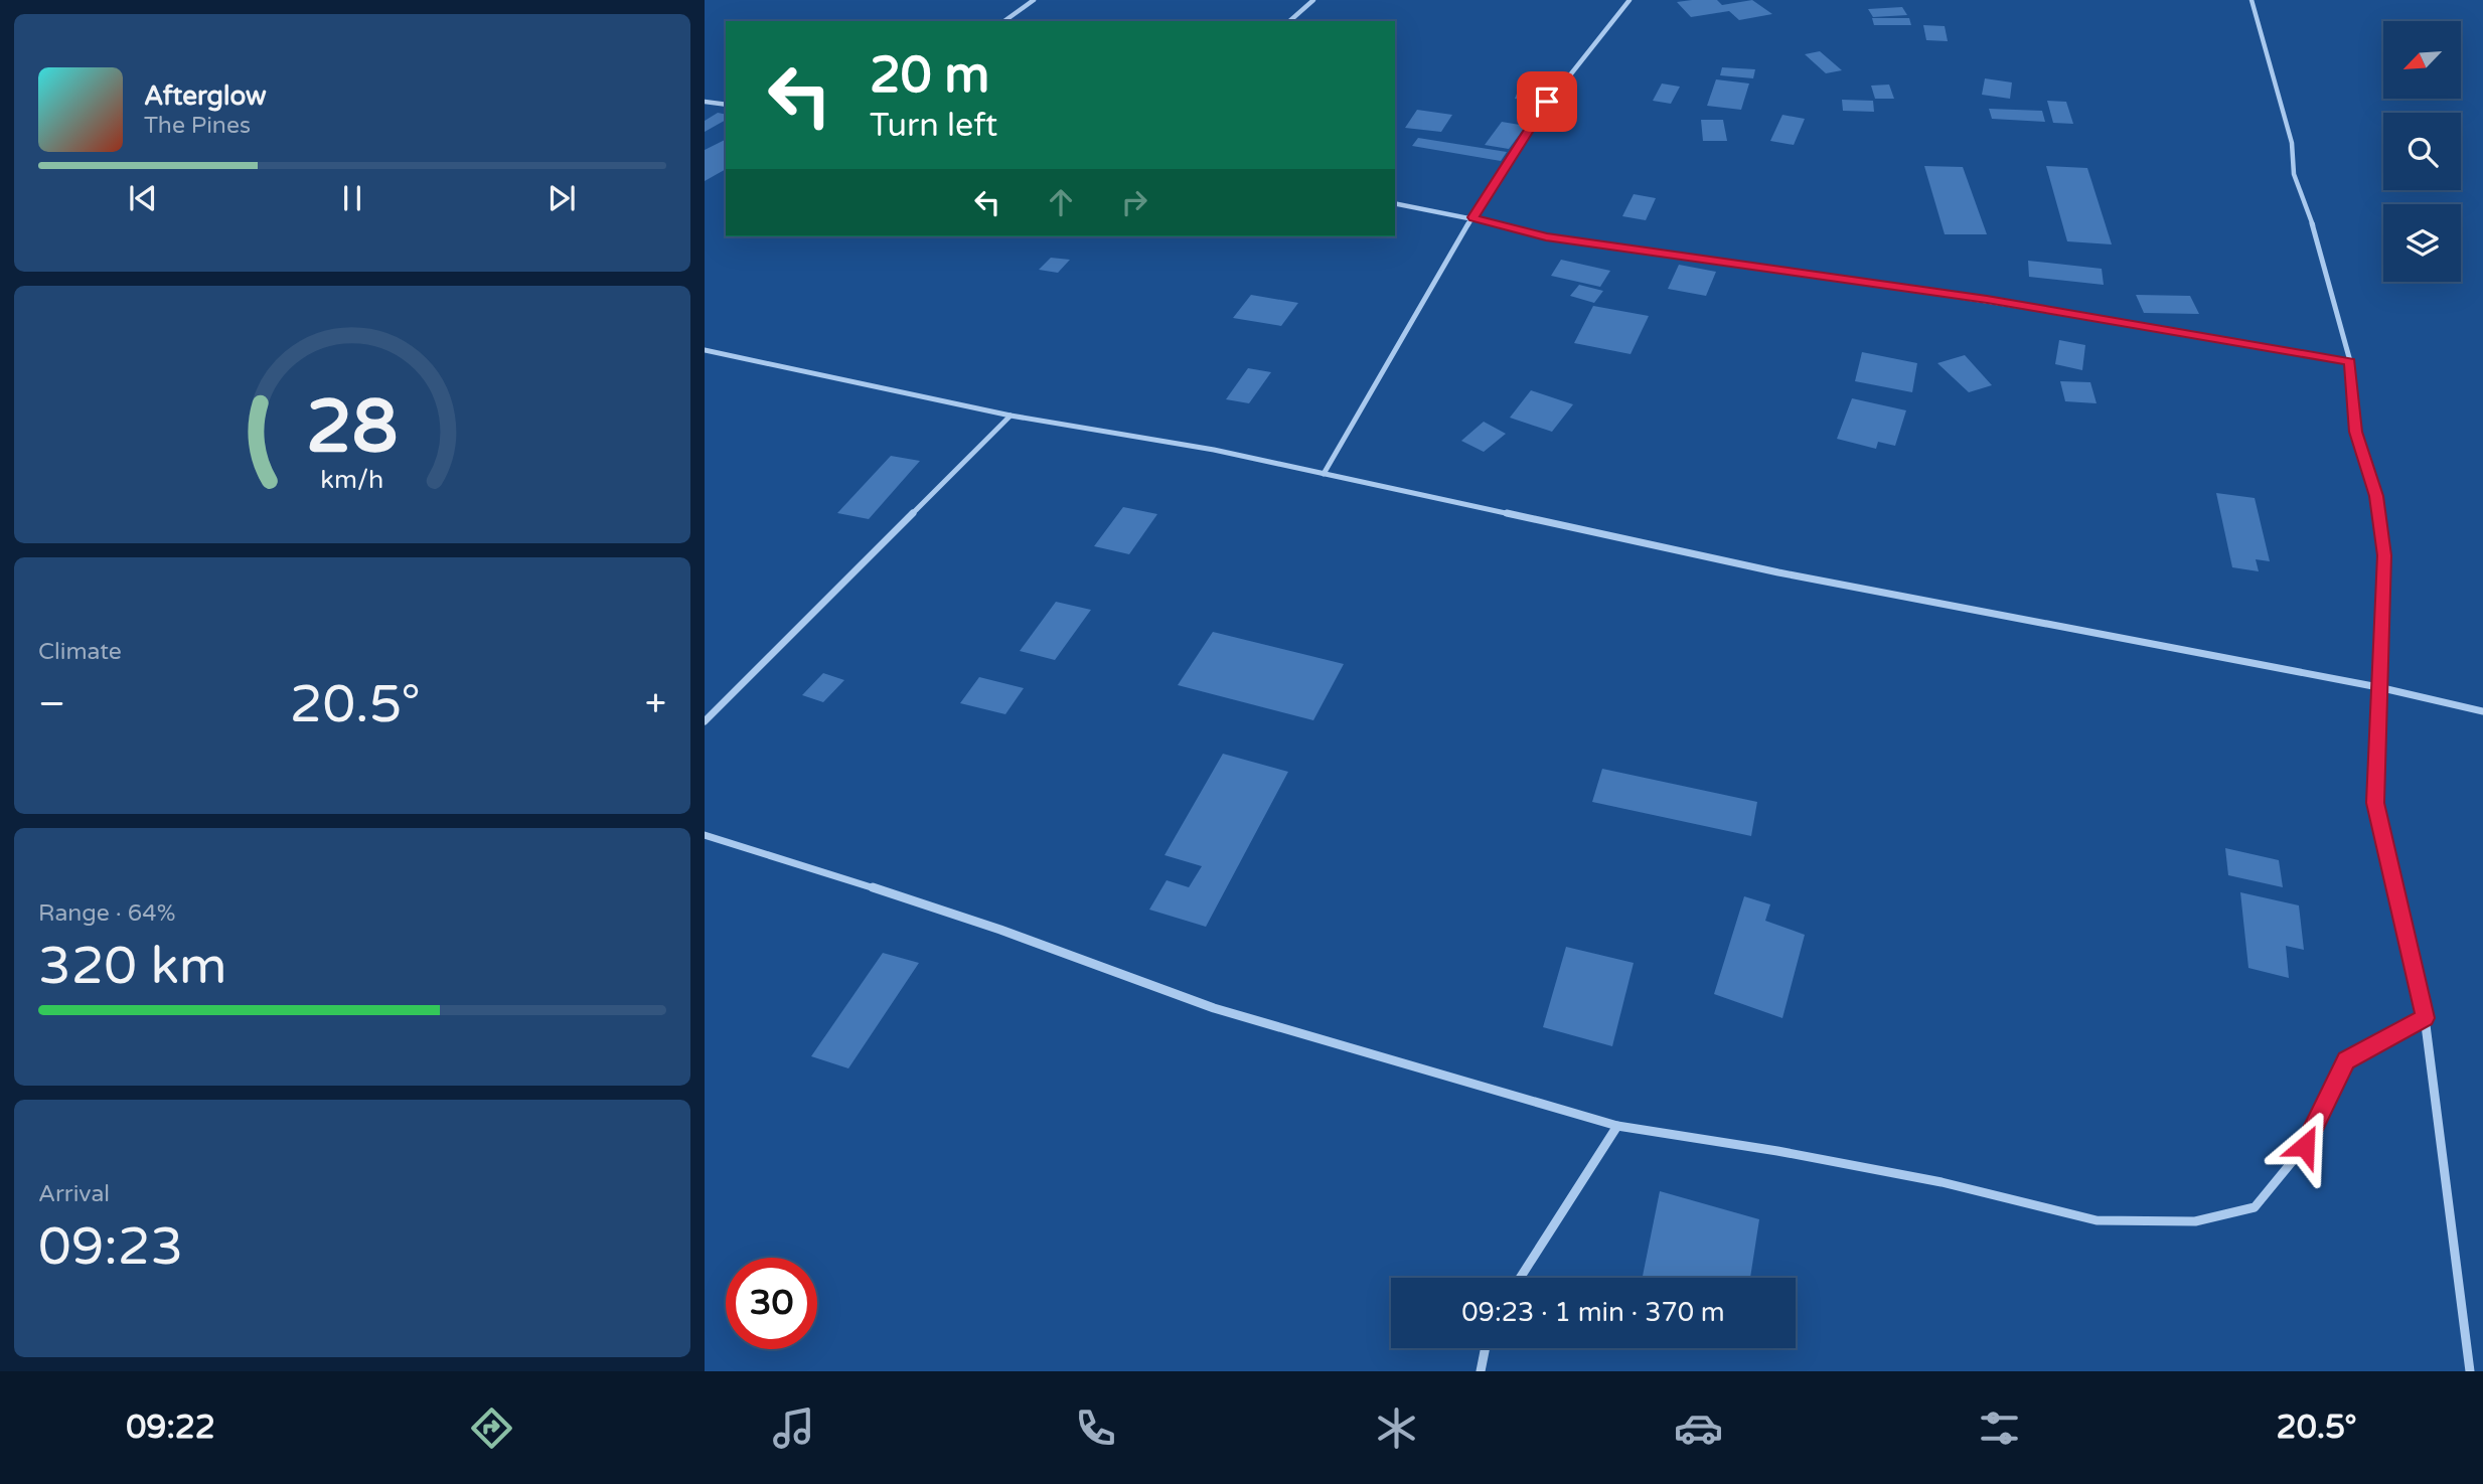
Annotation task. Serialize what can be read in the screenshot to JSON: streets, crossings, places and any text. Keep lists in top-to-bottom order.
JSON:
{
  "north": "bottom left",
  "page": {
    "turn": ["20 m", "Turn left"],
    "song": ["Afterglow", "The Pines"],
    "tile": [
      "Climate",
      ["Range · 64%", "320 km"],
      ["Arrival", "09:23"]
    ],
    "heat": ["−", "20.5°", "+"],
    "limit": "30",
    "trip": "09:23 · 1 min · 370 m",
    "tabs": ["09:22", "20.5°"],
    "gauge": ["28", "km/h"]
  }
}
